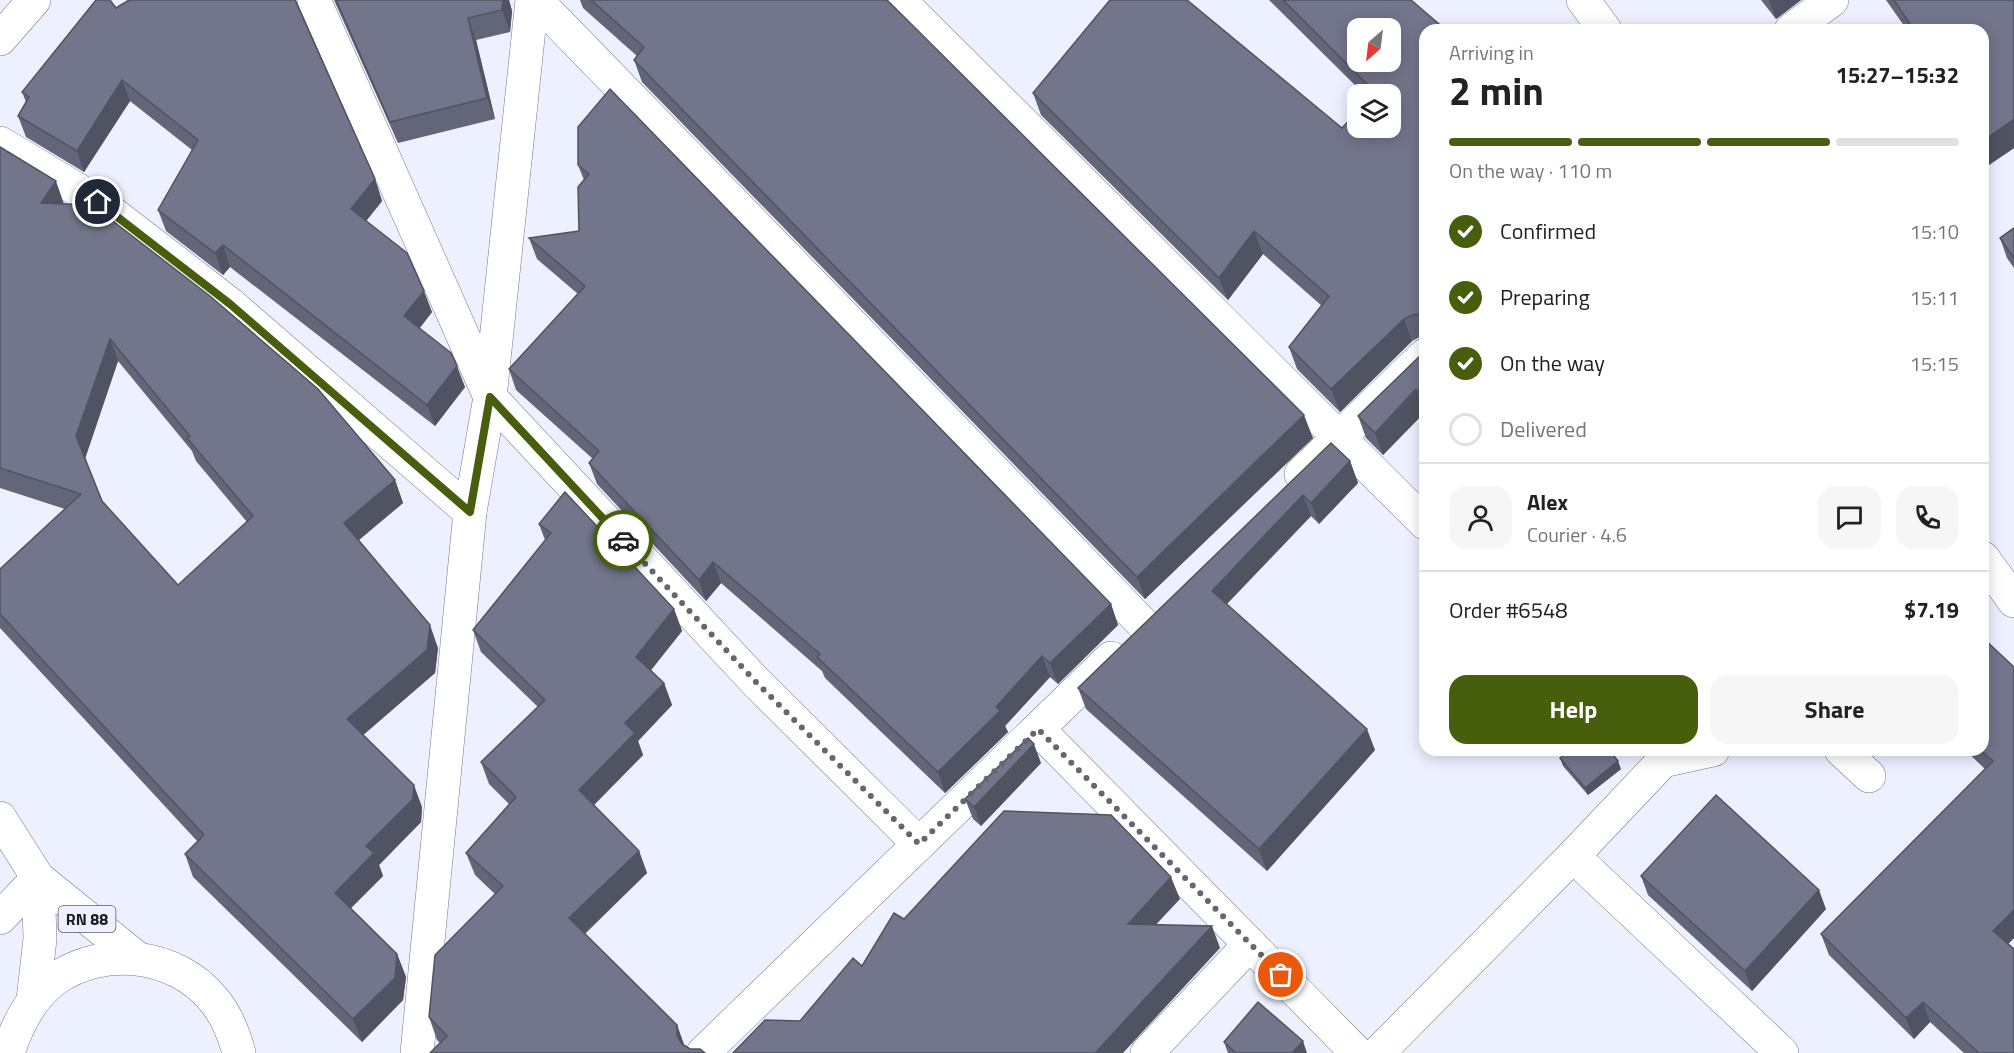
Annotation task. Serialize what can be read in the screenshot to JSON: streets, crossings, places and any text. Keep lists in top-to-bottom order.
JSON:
{
  "streets": {
    "street": ["RN 88"]
  },
  "north": "bottom left",
  "page": {
    "heading": ["2 min", "Arriving in", "15:27–15:32"],
    "panel": [
      "Alex",
      "Courier · 4.6",
      "Order #6548",
      "$7.19"
    ],
    "bar": "On the way · 110 m",
    "list": [
      ["Confirmed", "15:10"],
      ["Preparing", "15:11"],
      ["On the way", "15:15"],
      "Delivered"
    ],
    "buttons": ["Help", "Share"]
  }
}
